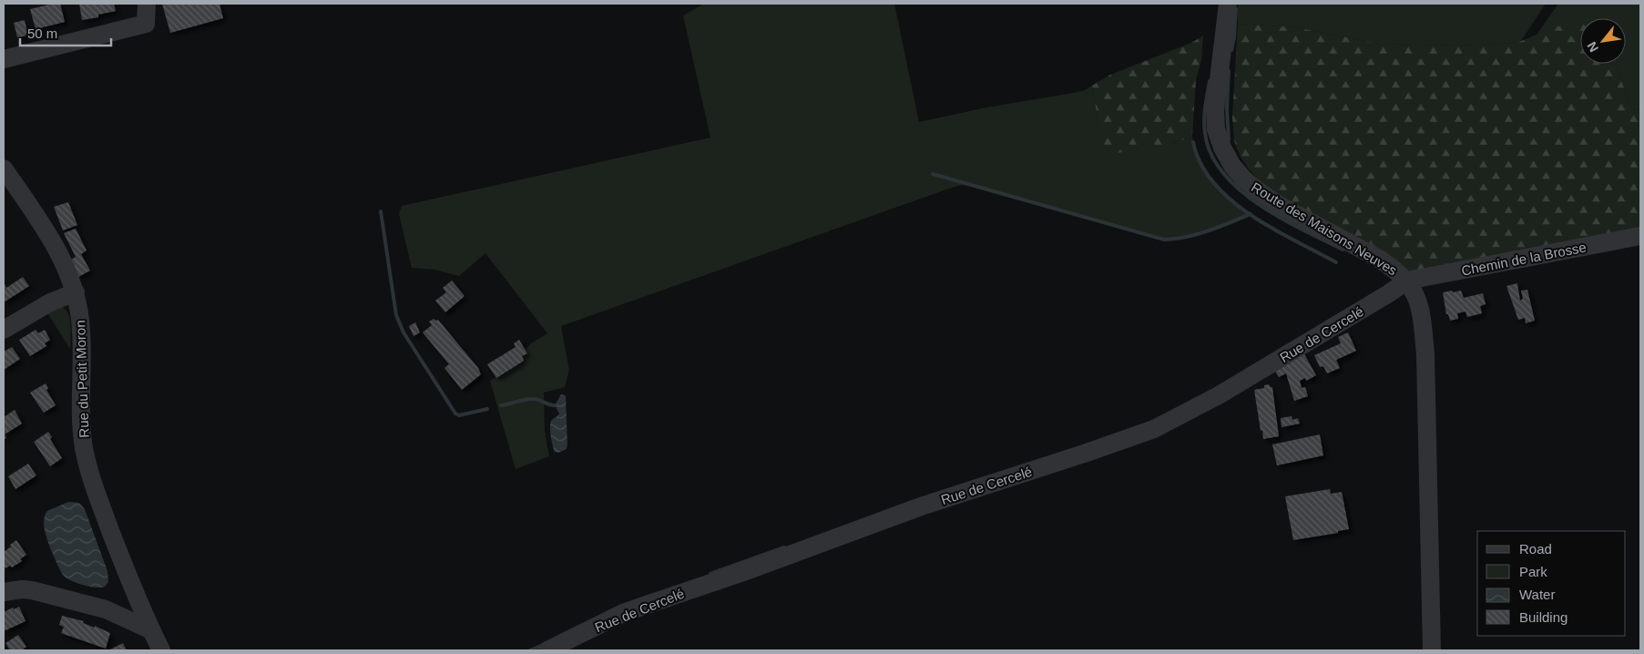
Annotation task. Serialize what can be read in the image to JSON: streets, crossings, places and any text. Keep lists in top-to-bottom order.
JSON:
{
  "streets": {
    "street": [
      "Route des Maisons Neuves",
      "Chemin de la Brosse",
      "Rue de Cercelé",
      "Rue du Petit Moron"
    ]
  },
  "crossings": [
    ["Route des Maisons Neuves", "Chemin de la Brosse"],
    ["Route des Maisons Neuves", "Rue de Cercelé"],
    ["Chemin de la Brosse", "Rue de Cercelé"]
  ],
  "legend": [
    "Road",
    "Park",
    "Water",
    "Building"
  ],
  "scale_bar": "50 m",
  "north": "bottom left"
}
